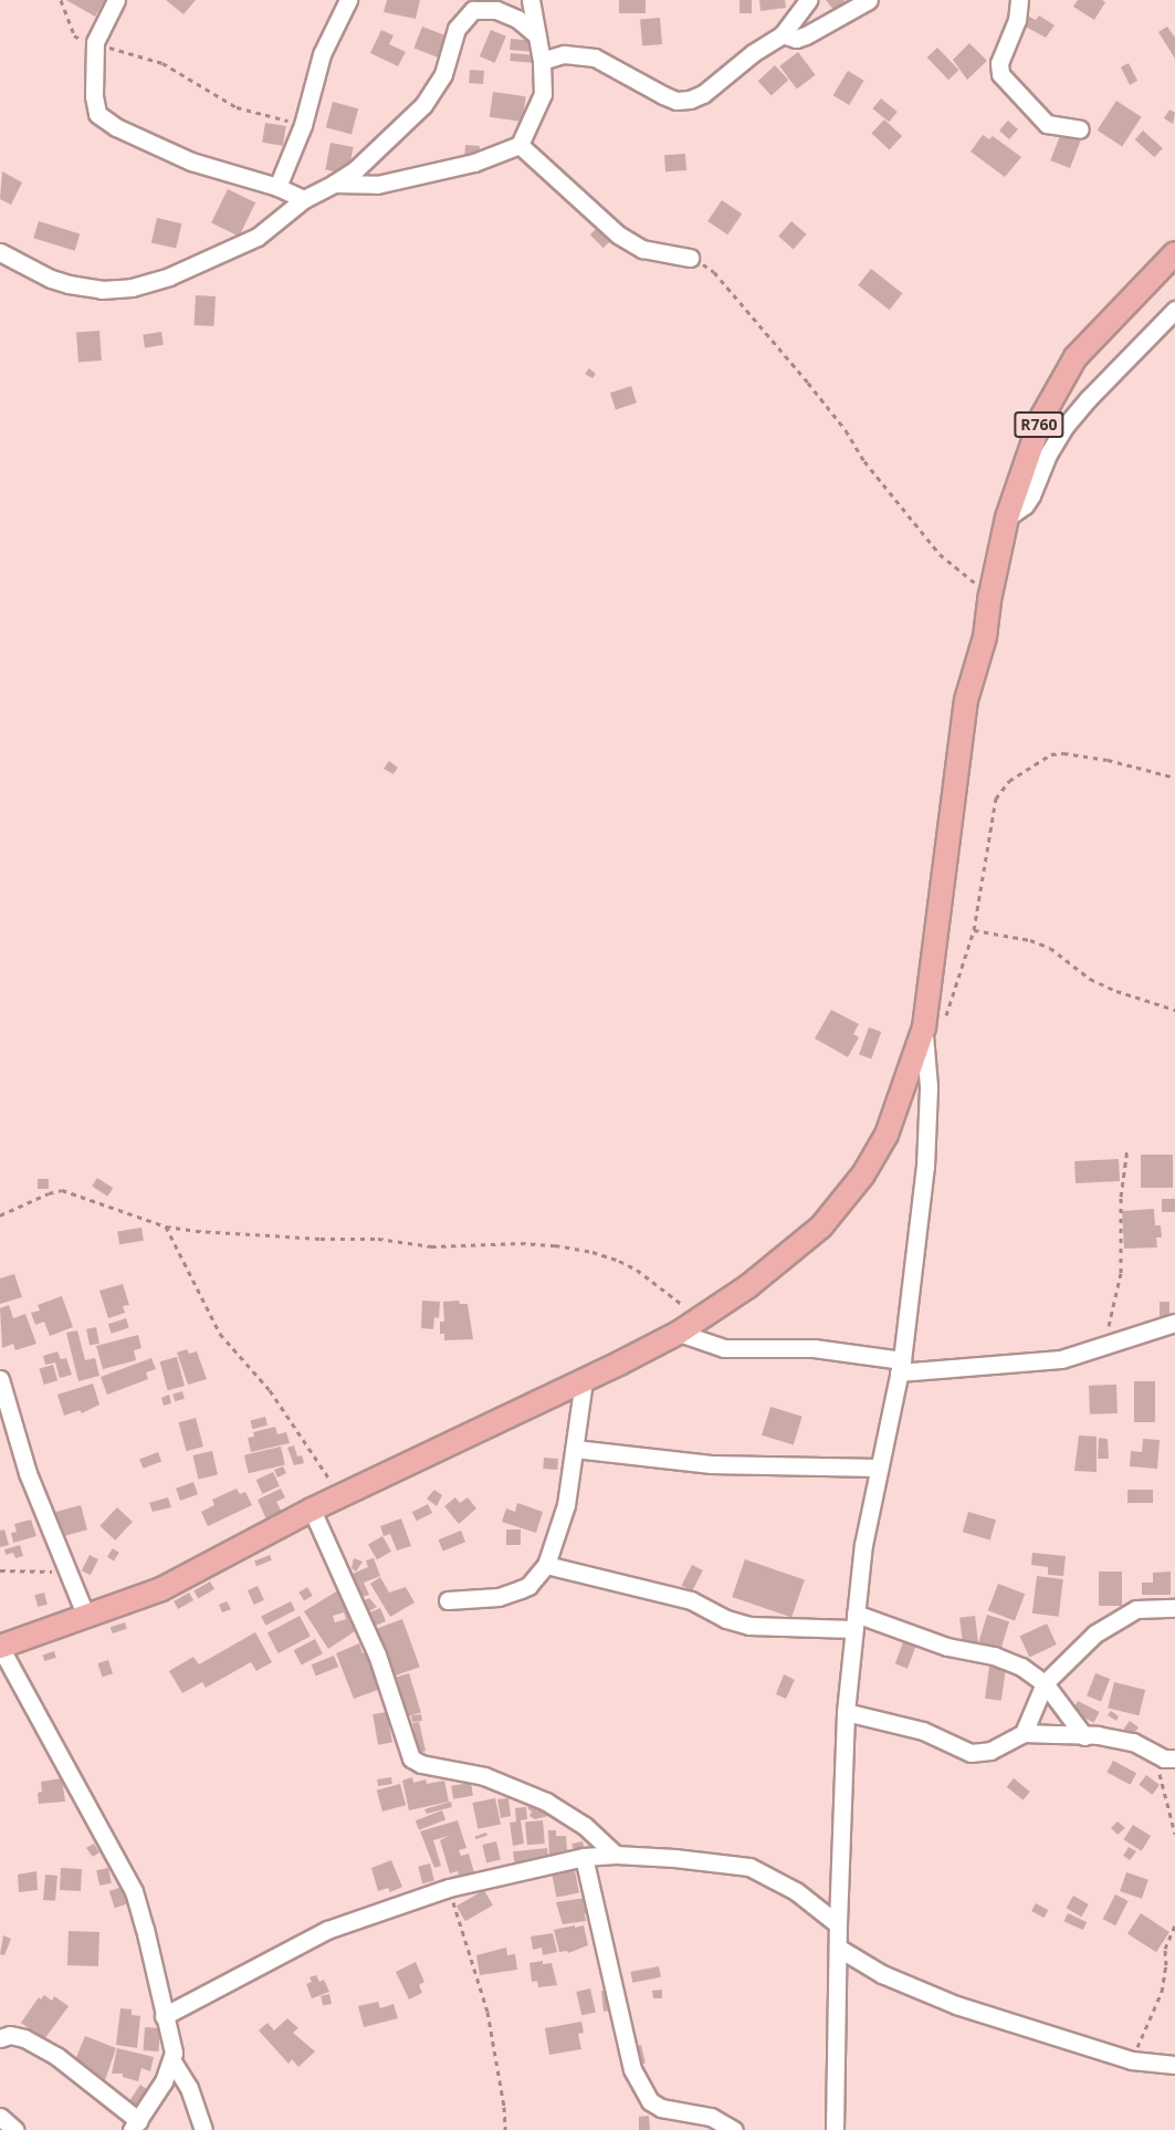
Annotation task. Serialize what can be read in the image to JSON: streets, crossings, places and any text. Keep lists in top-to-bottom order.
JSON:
{
  "streets": {
    "main road": ["R760"]
  }
}
